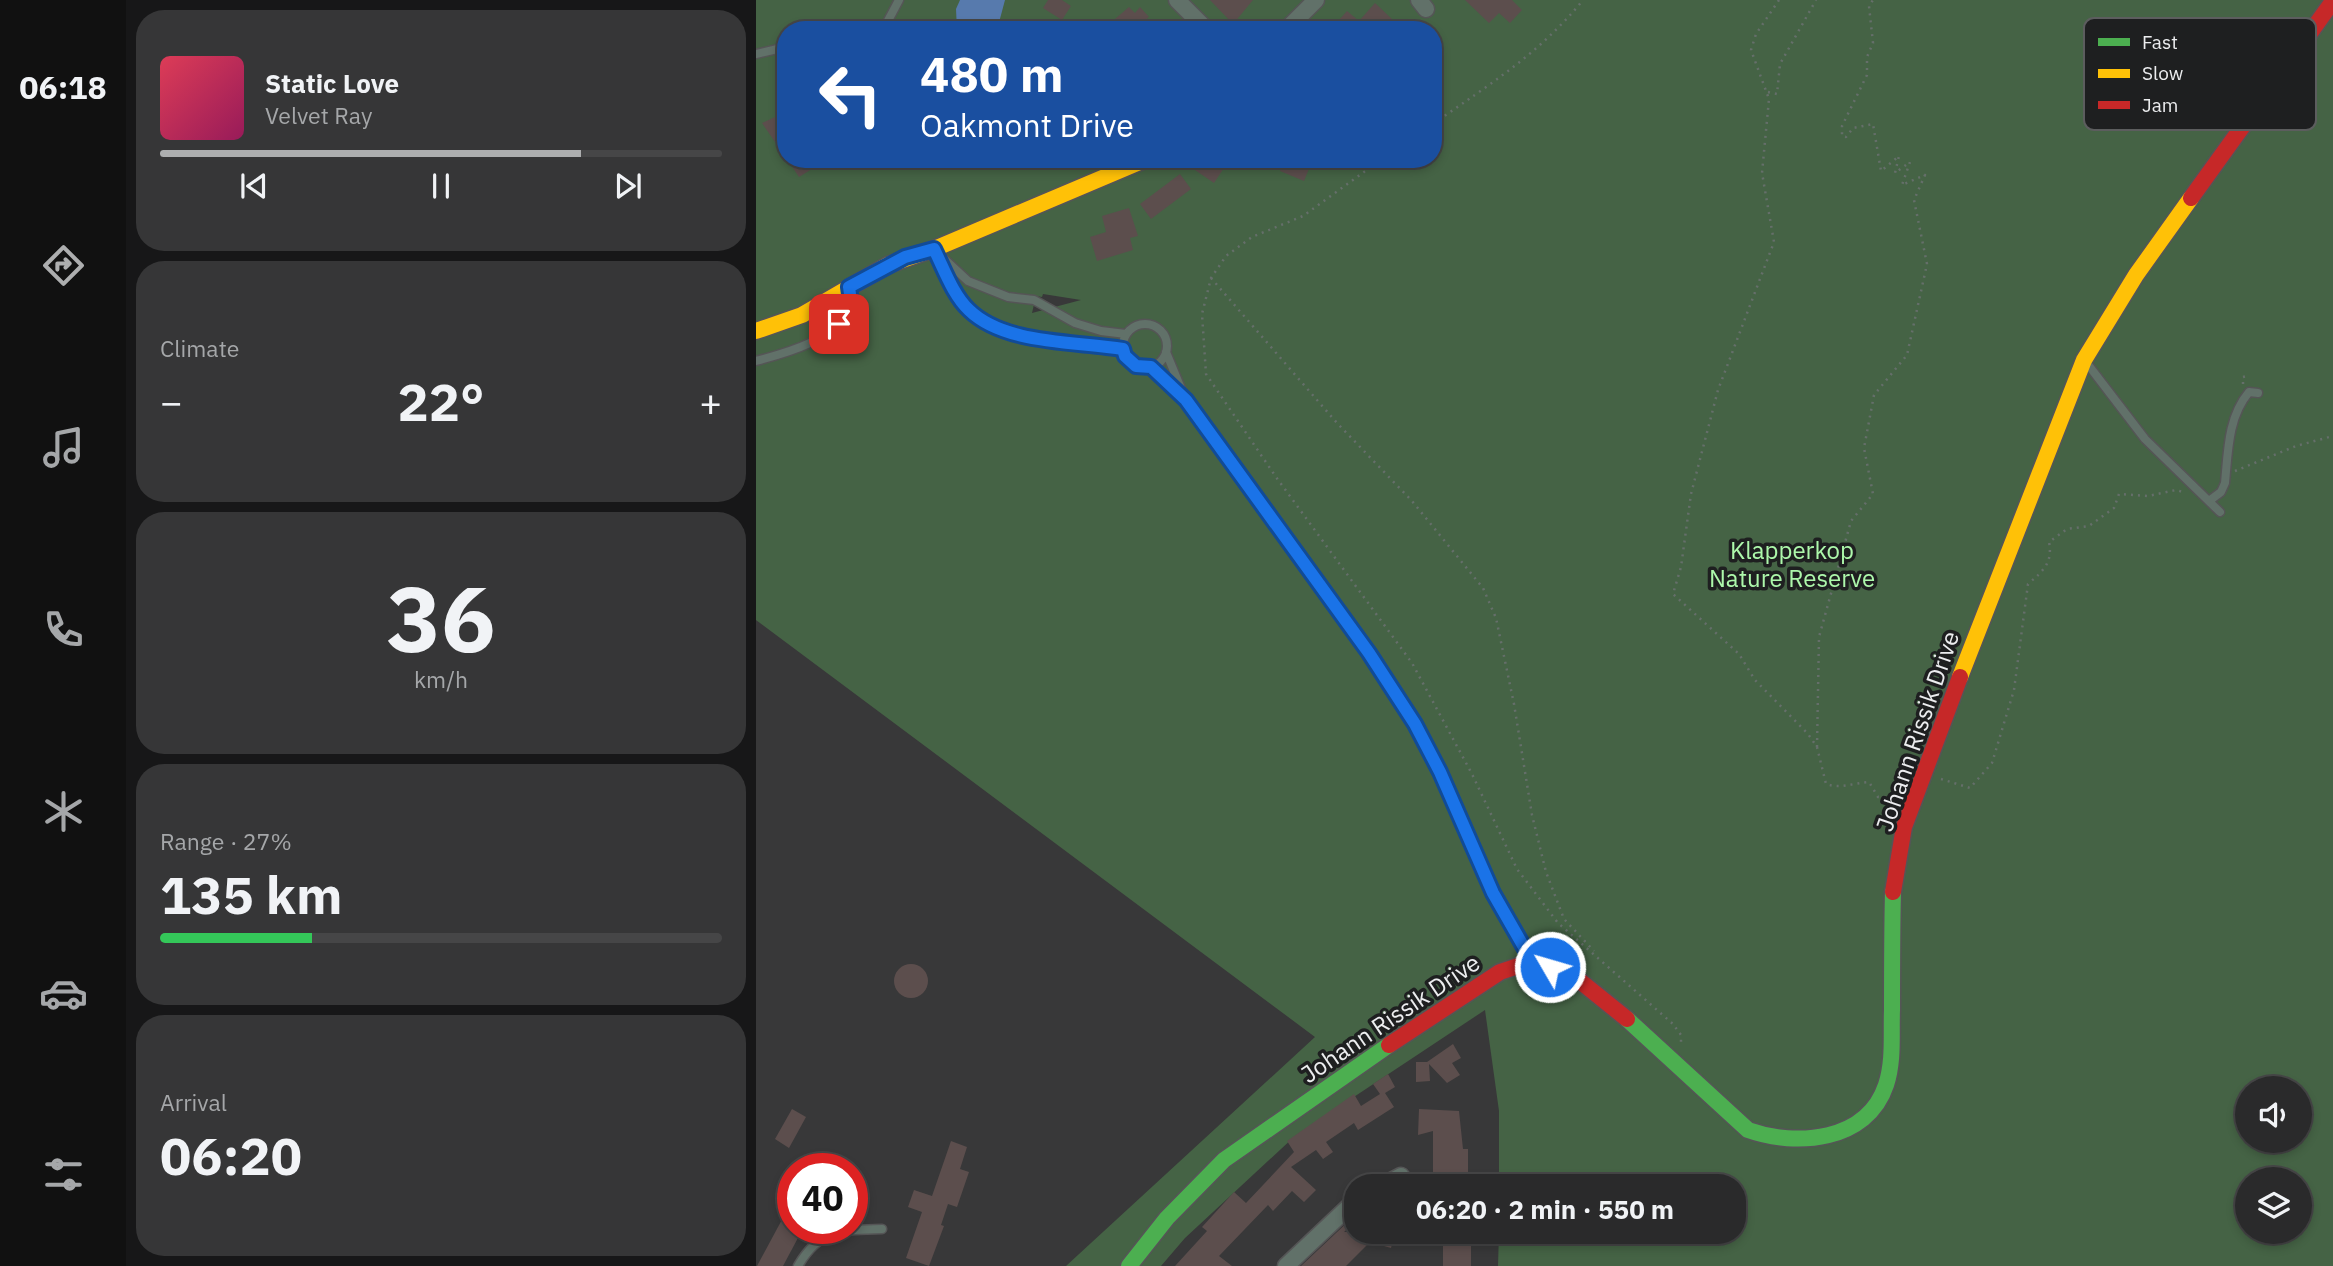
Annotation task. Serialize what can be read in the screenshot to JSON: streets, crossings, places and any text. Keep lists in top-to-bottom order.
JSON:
{
  "streets": {
    "street": ["Johann Rissik Drive"]
  },
  "parks": ["Klapperkop Nature Reserve"],
  "legend": ["Fast", "Slow", "Jam"],
  "page": {
    "tabs": "06:18",
    "turn": ["480 m", "Oakmont Drive"],
    "song": ["Static Love", "Velvet Ray"],
    "tile": [
      "Climate",
      ["36", "km/h"],
      ["Range · 27%", "135 km"],
      ["Arrival", "06:20"]
    ],
    "heat": ["−", "22°", "+"],
    "limit": "40",
    "trip": "06:20 · 2 min · 550 m"
  }
}
